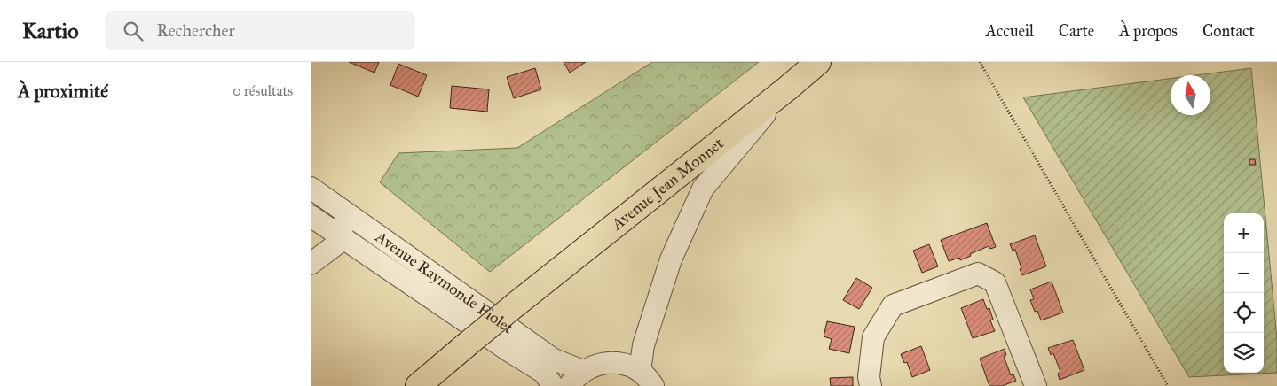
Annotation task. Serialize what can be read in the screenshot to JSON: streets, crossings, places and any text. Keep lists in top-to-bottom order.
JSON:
{
  "streets": {
    "main road": ["Avenue Jean Monnet"],
    "street": ["Avenue Raymonde Fiolet"]
  },
  "north": "top",
  "page": {
    "header": "Kartio",
    "search": "Rechercher",
    "nav": [
      "Accueil",
      "Carte",
      "À propos",
      "Contact"
    ],
    "heading": ["À proximité", "0 résultats"],
    "map_buttons": ["+", "−"]
  }
}
